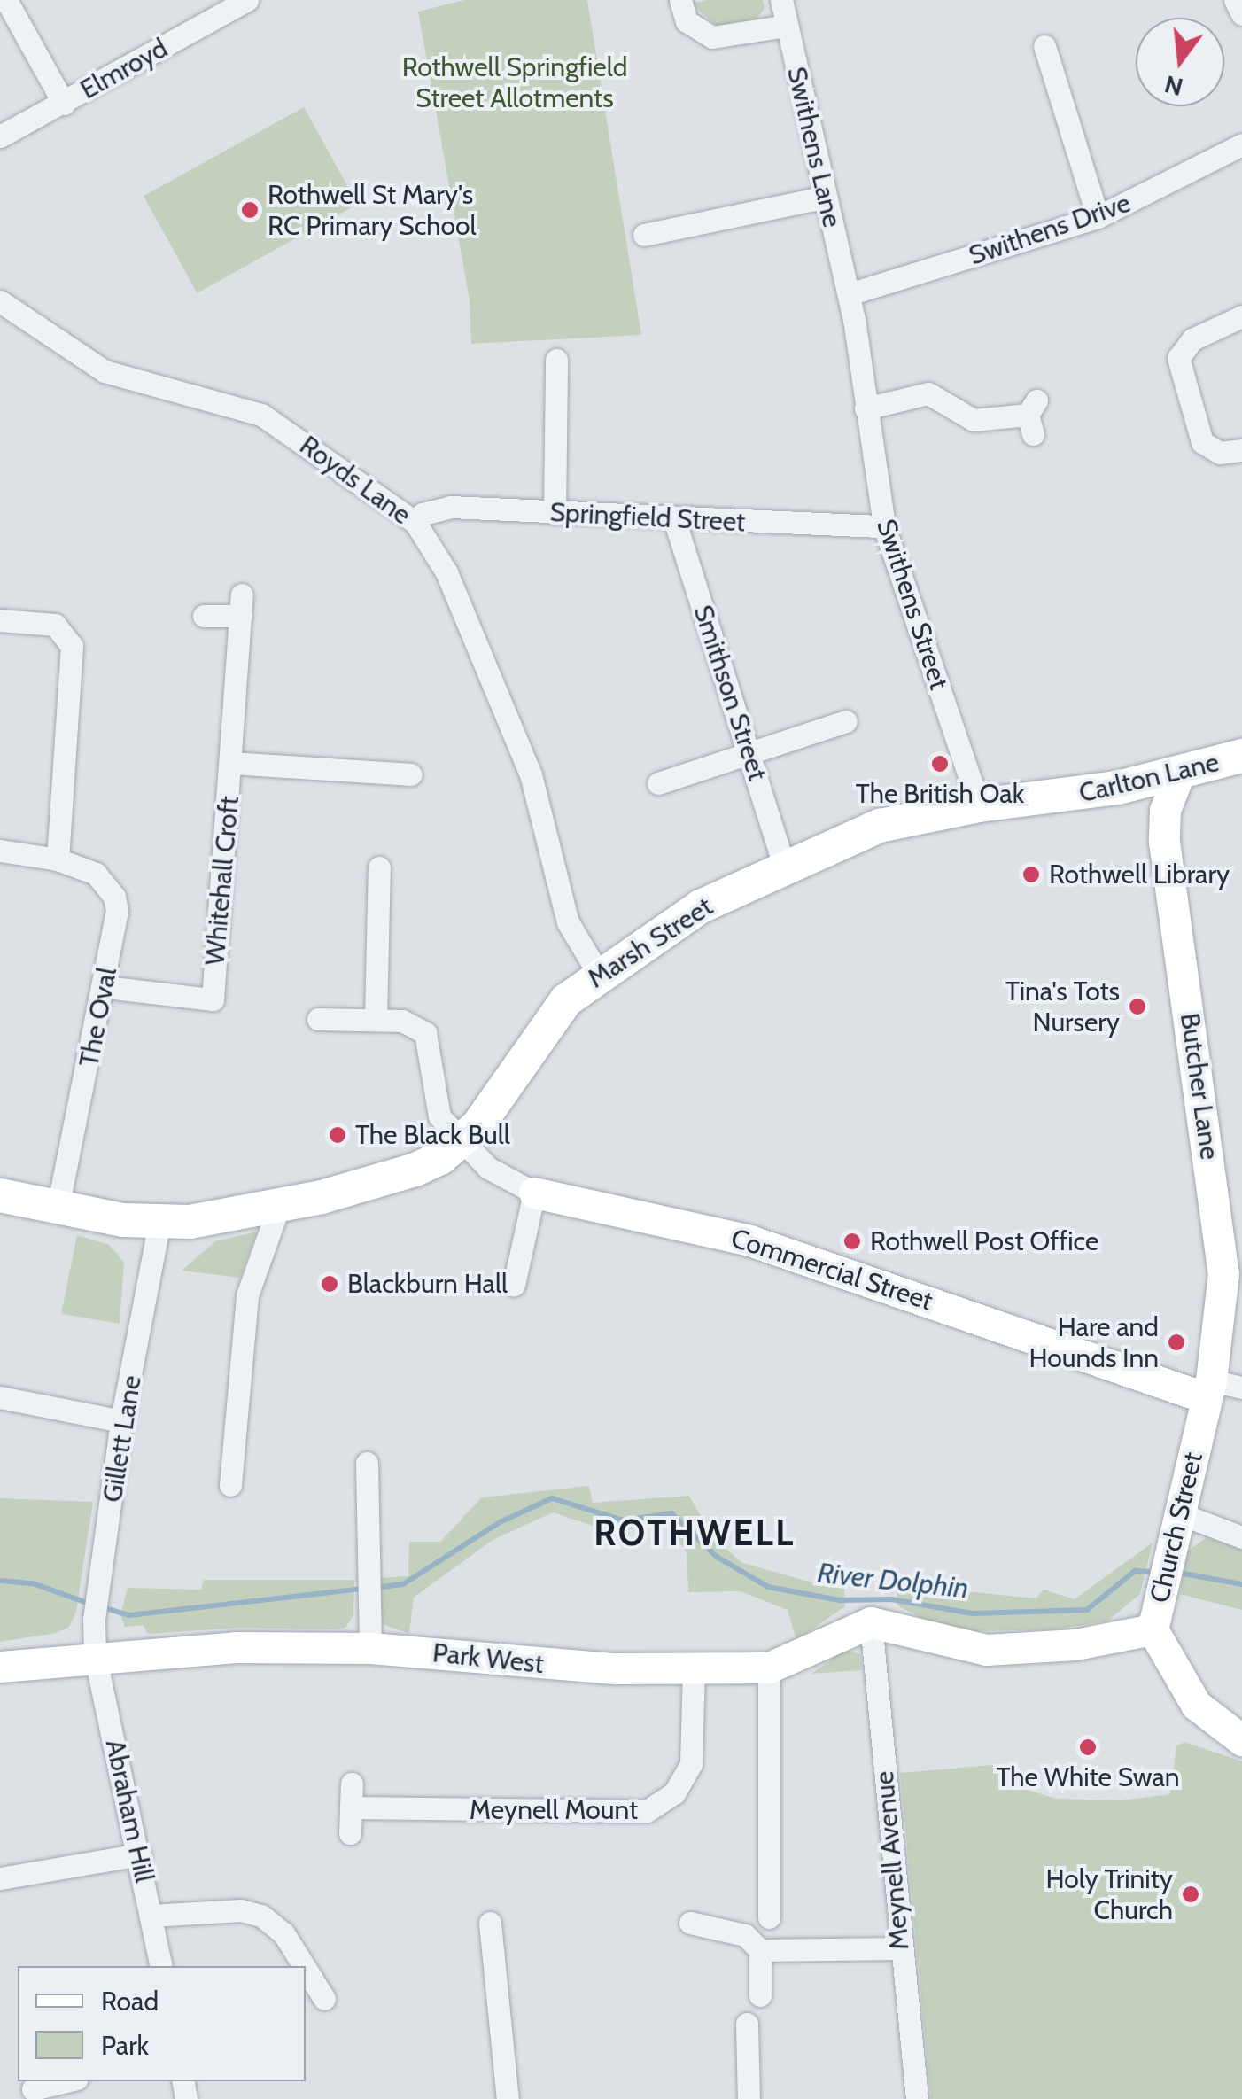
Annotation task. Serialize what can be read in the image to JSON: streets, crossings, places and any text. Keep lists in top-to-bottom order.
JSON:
{
  "streets": {
    "main road": ["Carlton Lane", "Marsh Street"],
    "street": [
      "Elmroyd",
      "Swithens Lane",
      "Swithens Drive",
      "Royds Lane",
      "Springfield Street",
      "Swithens Street",
      "Smithson Street",
      "Whitehall Croft",
      "The Oval",
      "Butcher Lane",
      "Commercial Street",
      "Gillett Lane",
      "Church Street",
      "Park West",
      "Meynell Mount",
      "Abraham Hill",
      "Meynell Avenue"
    ]
  },
  "crossings": [
    ["Swithens Lane", "Swithens Drive"],
    ["Swithens Lane", "Swithens Street"],
    ["Swithens Drive", "Swithens Street"],
    ["Royds Lane", "Springfield Street"],
    ["Royds Lane", "Marsh Street"],
    ["Springfield Street", "Swithens Street"],
    ["Springfield Street", "Smithson Street"],
    ["Swithens Street", "Marsh Street"],
    ["Smithson Street", "Marsh Street"],
    ["Carlton Lane", "Marsh Street"],
    ["Carlton Lane", "Butcher Lane"],
    ["Whitehall Croft", "The Oval"],
    ["Marsh Street", "The Oval"],
    ["Marsh Street", "Commercial Street"],
    ["Marsh Street", "Gillett Lane"],
    ["Butcher Lane", "Commercial Street"],
    ["Butcher Lane", "Church Street"],
    ["Commercial Street", "Church Street"],
    ["Gillett Lane", "Park West"],
    ["Gillett Lane", "Abraham Hill"],
    ["Park West", "Meynell Mount"],
    ["Park West", "Abraham Hill"],
    ["Park West", "Meynell Avenue"]
  ],
  "districts": ["ROTHWELL"],
  "water": ["River Dolphin"],
  "parks": ["Rothwell Springfield Street Allotments"],
  "places": [
    "Rothwell St Mary's RC Primary School",
    "The British Oak",
    "Rothwell Library",
    "Tina's Tots Nursery",
    "The Black Bull",
    "Rothwell Post Office",
    "Blackburn Hall",
    "Hare and Hounds Inn",
    "The White Swan",
    "Holy Trinity Church"
  ],
  "legend": ["Road", "Park"],
  "north": "bottom"
}
